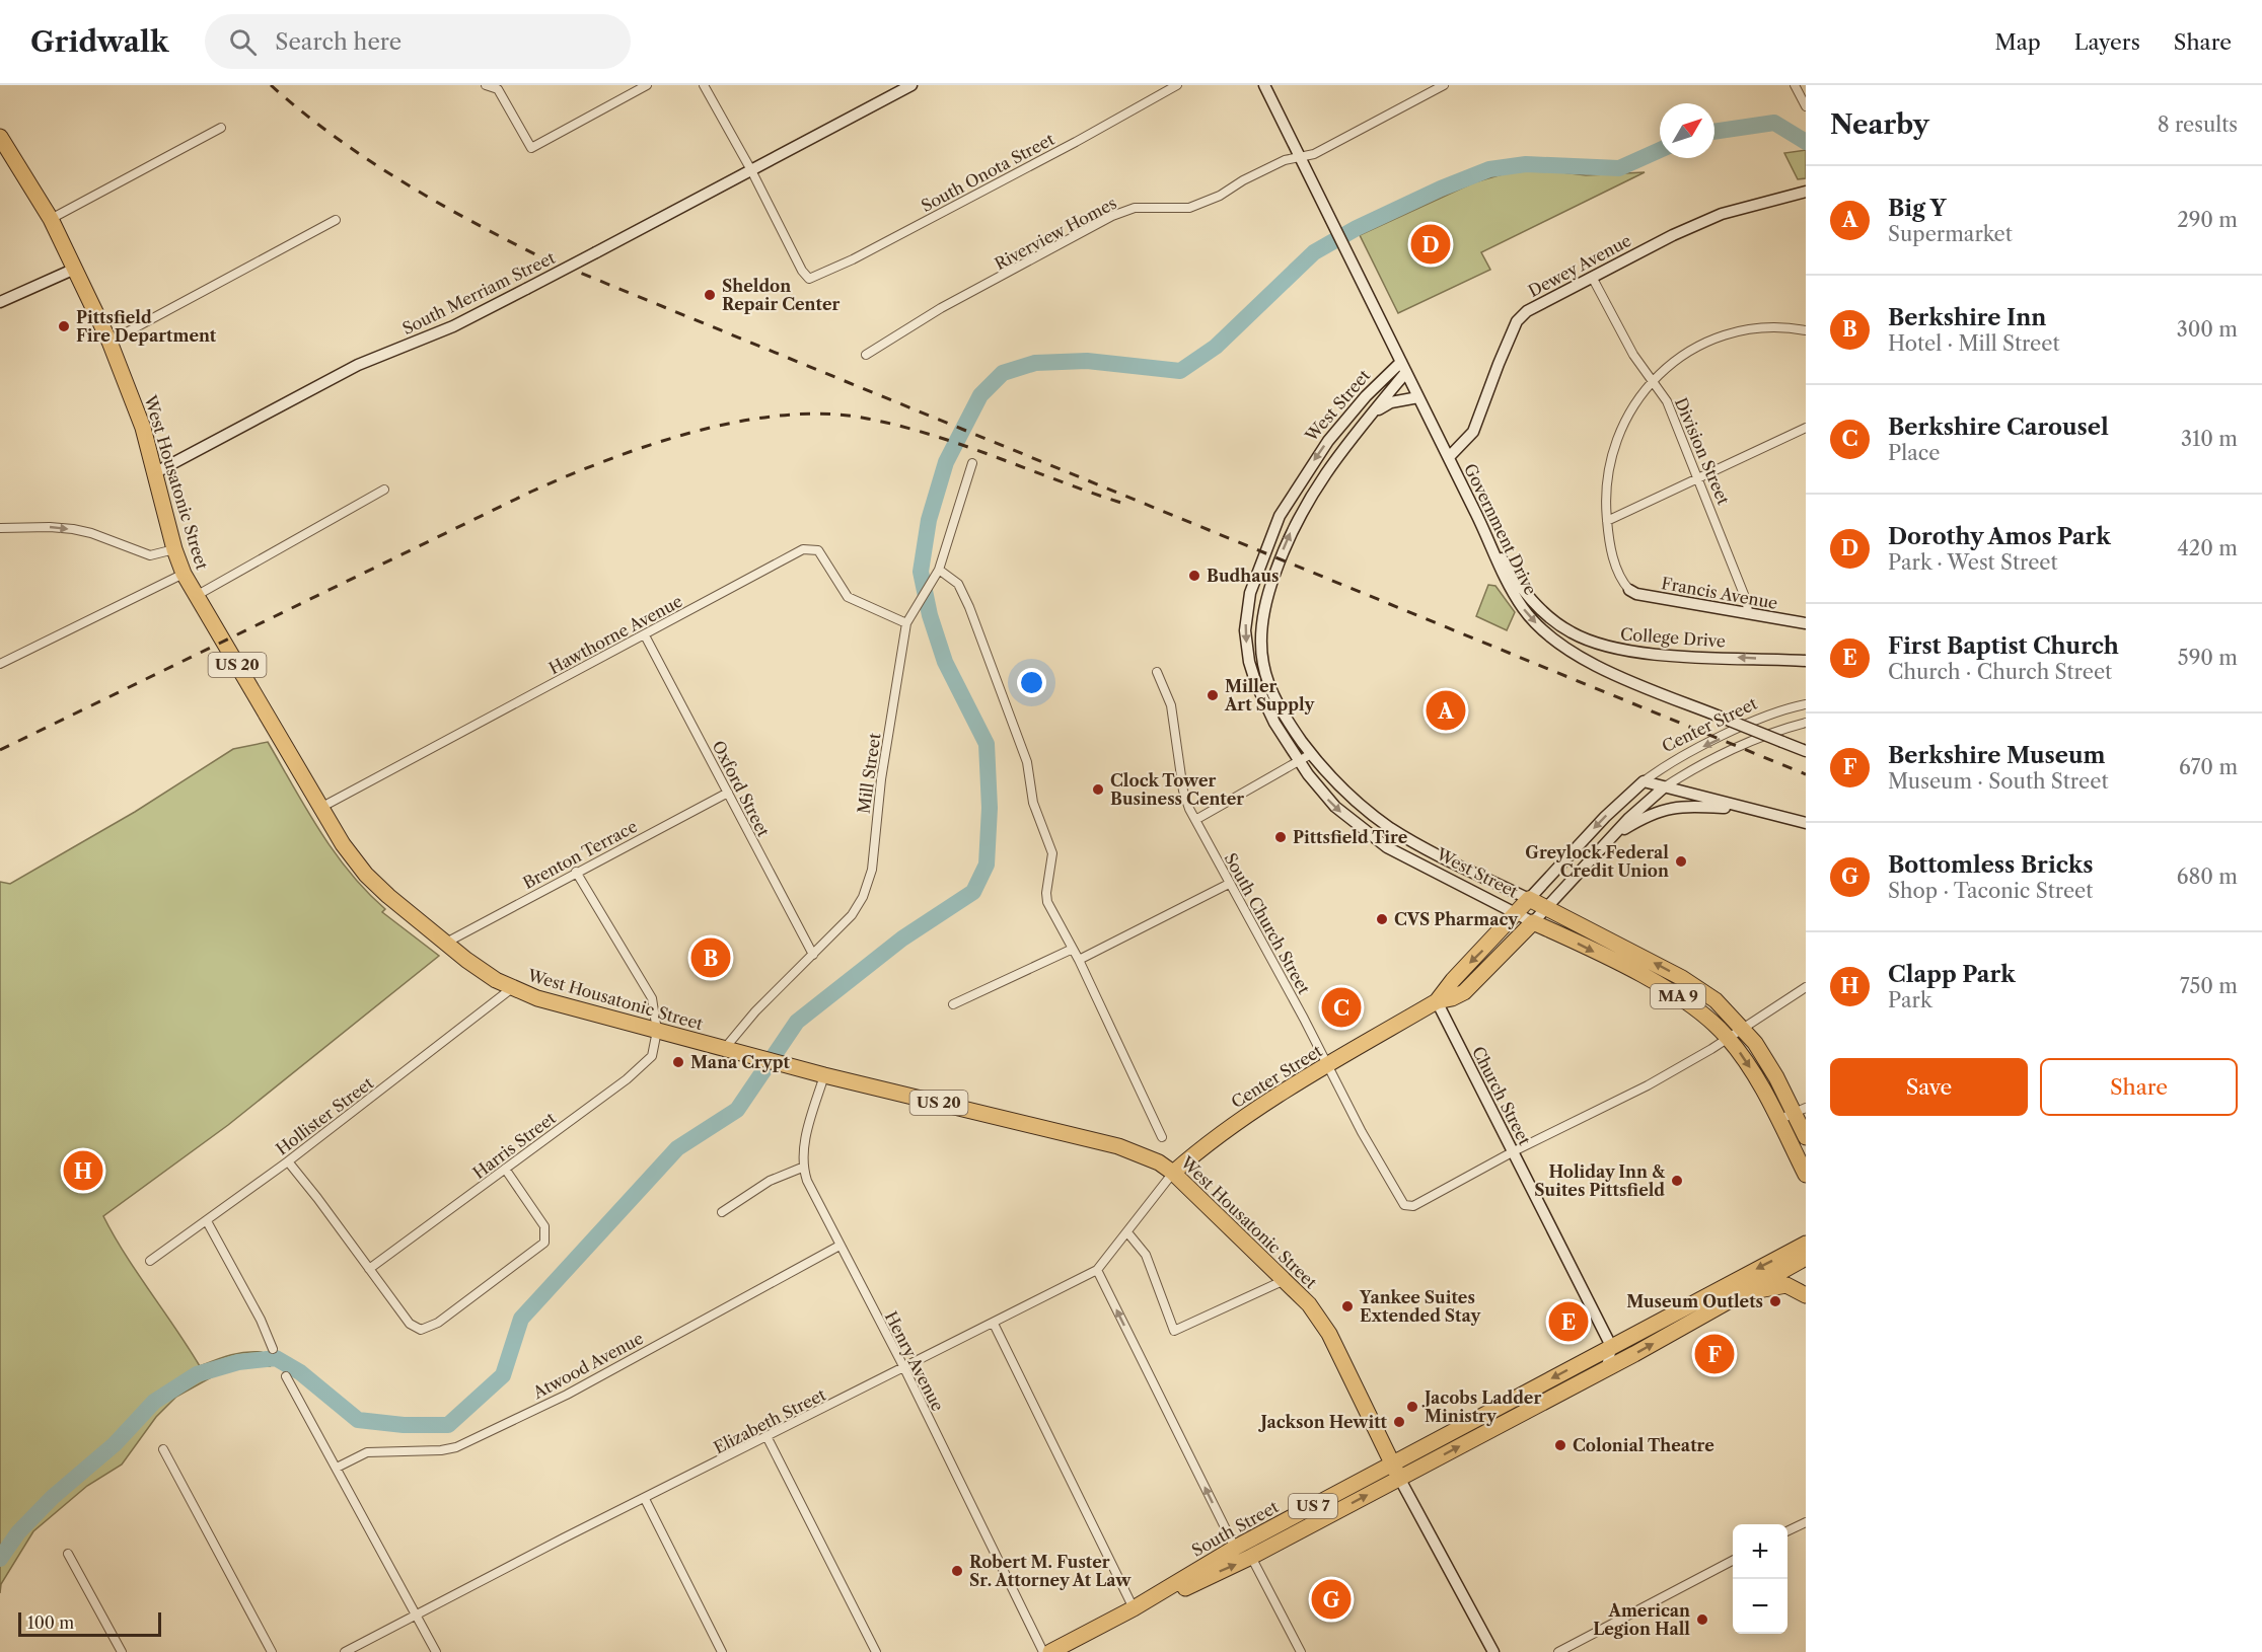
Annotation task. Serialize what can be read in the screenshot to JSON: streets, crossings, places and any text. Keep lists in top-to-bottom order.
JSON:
{
  "streets": {
    "highway": [
      "West Street",
      "West Housatonic Street",
      "US 20",
      "Center Street",
      "MA 9",
      "US 7",
      "South Street"
    ],
    "street": [
      "South Onota Street",
      "Riverview Homes",
      "Dewey Avenue",
      "South Merriam Street",
      "Division Street",
      "Government Drive",
      "Francis Avenue",
      "Hawthorne Avenue",
      "College Drive",
      "Mill Street",
      "Oxford Street",
      "Brenton Terrace",
      "South Church Street",
      "Church Street",
      "Hollister Street",
      "Harris Street",
      "Henry Avenue",
      "Atwood Avenue",
      "Elizabeth Street"
    ]
  },
  "crossings": [
    ["South Onota Street", "South Merriam Street"],
    ["Dewey Avenue", "Division Street"],
    ["Dewey Avenue", "Government Drive"],
    ["South Merriam Street", "West Housatonic Street"],
    ["West Street", "Government Drive"],
    ["West Street", "Center Street"],
    ["Division Street", "Francis Avenue"],
    ["West Housatonic Street", "Hawthorne Avenue"],
    ["West Housatonic Street", "Center Street"],
    ["West Housatonic Street", "Mill Street"],
    ["West Housatonic Street", "Brenton Terrace"],
    ["West Housatonic Street", "Hollister Street"],
    ["West Housatonic Street", "Harris Street"],
    ["West Housatonic Street", "Elizabeth Street"],
    ["West Housatonic Street", "South Street"],
    ["Government Drive", "College Drive"],
    ["Hawthorne Avenue", "Mill Street"],
    ["Hawthorne Avenue", "Oxford Street"],
    ["Center Street", "South Church Street"],
    ["Center Street", "Church Street"],
    ["Center Street", "Elizabeth Street"],
    ["Mill Street", "Oxford Street"],
    ["Oxford Street", "Brenton Terrace"],
    ["South Church Street", "Church Street"],
    ["Church Street", "South Street"],
    ["Henry Avenue", "Atwood Avenue"],
    ["Henry Avenue", "Elizabeth Street"],
    ["US 7", "South Street"]
  ],
  "one_way": ["College Drive"],
  "places": [
    "Sheldon Repair Center",
    "Pittsfield Fire Department",
    "Budhaus",
    "Miller Art Supply",
    "Clock Tower Business Center",
    "Pittsfield Tire",
    "Greylock Federal Credit Union",
    "CVS Pharmacy",
    "Mana Crypt",
    "Holiday Inn & Suites Pittsfield",
    "Museum Outlets",
    "Yankee Suites Extended Stay",
    "Jacobs Ladder Ministry",
    "Jackson Hewitt",
    "Colonial Theatre",
    "Robert M. Fuster Sr. Attorney At Law",
    "American Legion Hall"
  ],
  "scale_bar": "100 m",
  "north": "top right",
  "page": {
    "header": "Gridwalk",
    "search": "Search here",
    "nav": ["Map", "Layers", "Share"],
    "heading": ["Nearby", "8 results"],
    "list": [
      {
        "mark": "A",
        "name": "Big Y",
        "note": "Supermarket",
        "value": "290 m"
      },
      {
        "mark": "B",
        "name": "Berkshire Inn",
        "note": "Hotel · Mill Street",
        "value": "300 m"
      },
      {
        "mark": "C",
        "name": "Berkshire Carousel",
        "note": "Place",
        "value": "310 m"
      },
      {
        "mark": "D",
        "name": "Dorothy Amos Park",
        "note": "Park · West Street",
        "value": "420 m"
      },
      {
        "mark": "E",
        "name": "First Baptist Church",
        "note": "Church · Church Street",
        "value": "590 m"
      },
      {
        "mark": "F",
        "name": "Berkshire Museum",
        "note": "Museum · South Street",
        "value": "670 m"
      },
      {
        "mark": "G",
        "name": "Bottomless Bricks",
        "note": "Shop · Taconic Street",
        "value": "680 m"
      },
      {
        "mark": "H",
        "name": "Clapp Park",
        "note": "Park",
        "value": "750 m"
      }
    ],
    "pins": [
      "D",
      "A",
      "B",
      "C",
      "H",
      "E",
      "F",
      "G"
    ],
    "buttons": ["Save", "Share"],
    "map_buttons": ["+", "−"],
    "scale": "100 m"
  }
}
